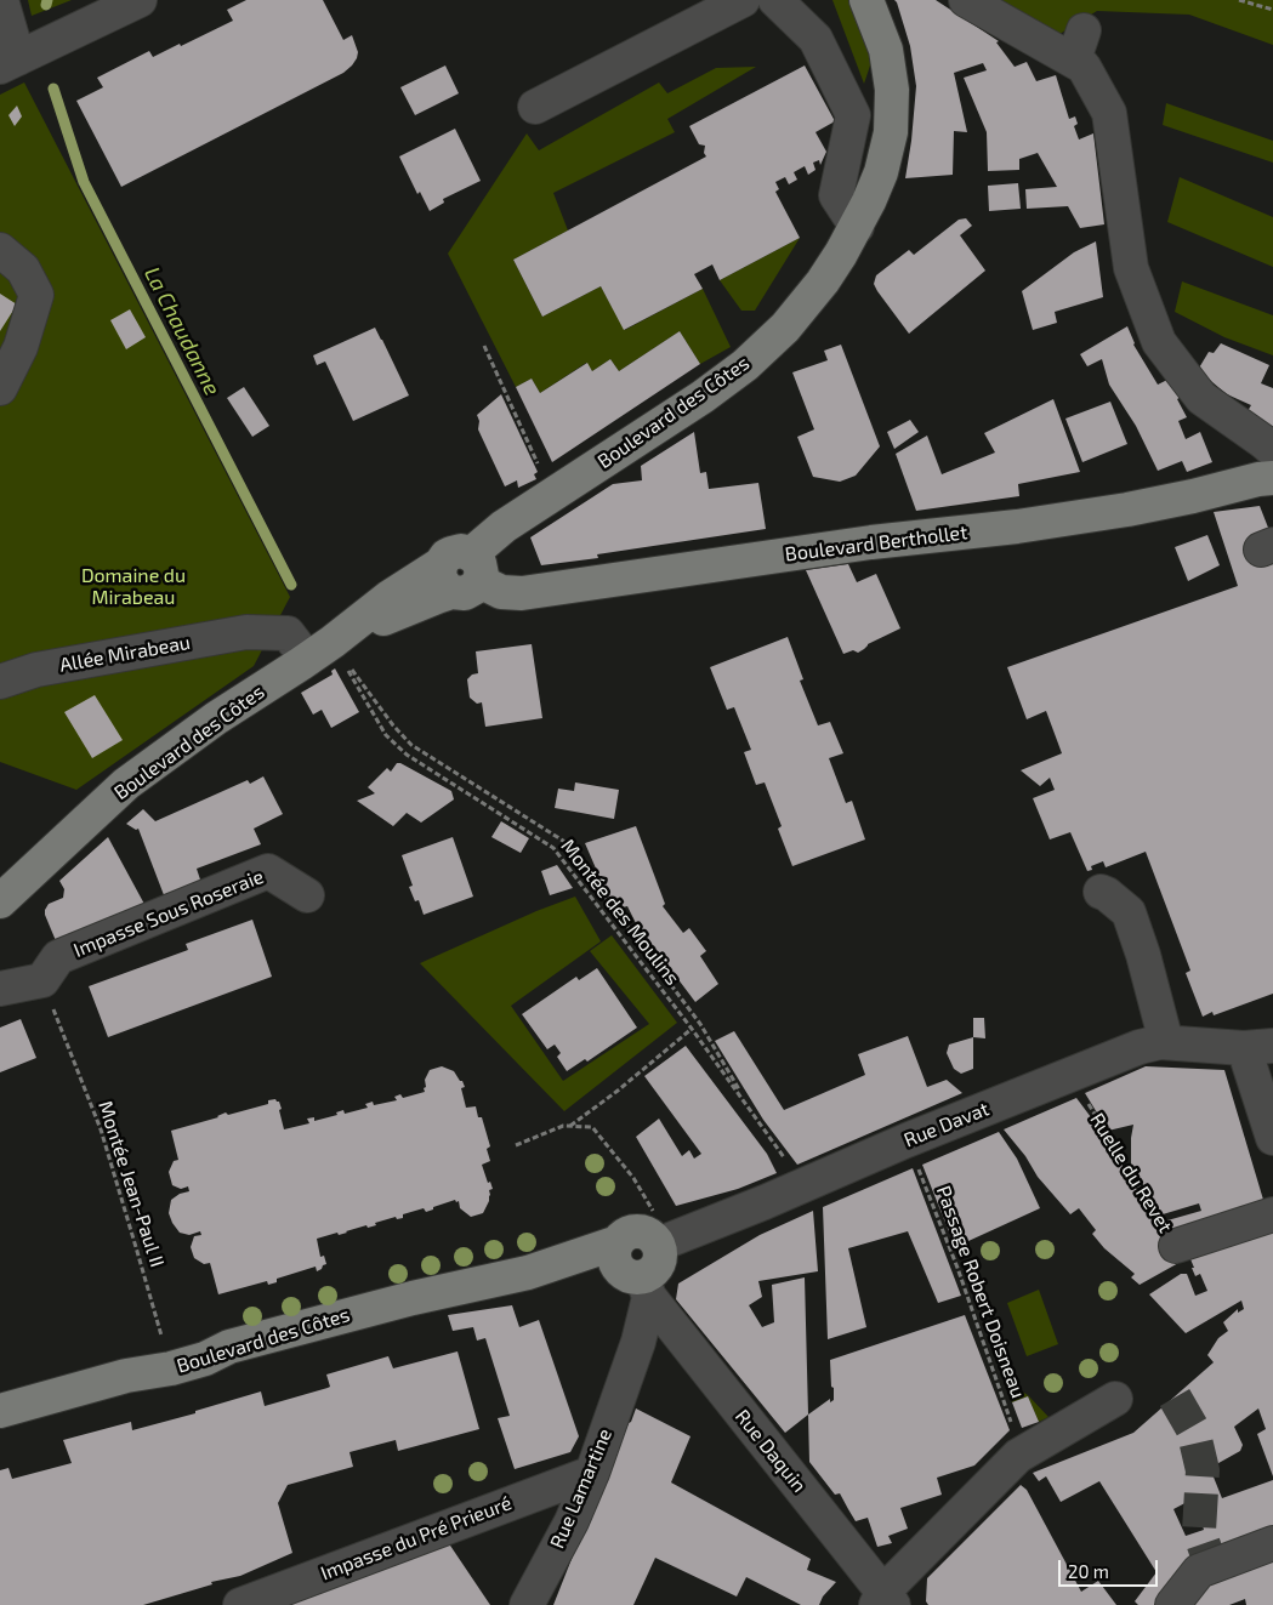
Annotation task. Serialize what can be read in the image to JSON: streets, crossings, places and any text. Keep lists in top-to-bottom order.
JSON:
{
  "streets": {
    "main road": ["Boulevard des Côtes", "Boulevard Berthollet"],
    "street": [
      "Allée Mirabeau",
      "Impasse Sous Roseraie",
      "Rue Davat",
      "Ruelle du Revet",
      "Rue Daquin",
      "Rue Lamartine",
      "Impasse du Pré Prieuré"
    ],
    "path": ["Montée des Moulins", "Montée Jean-Paul II", "Passage Robert Doisneau"]
  },
  "crossings": [
    ["Boulevard des Côtes", "Boulevard Berthollet"],
    ["Boulevard des Côtes", "Allée Mirabeau"],
    ["Boulevard des Côtes", "Montée des Moulins"],
    ["Boulevard des Côtes", "Rue Davat"],
    ["Boulevard des Côtes", "Montée Jean-Paul II"],
    ["Boulevard des Côtes", "Rue Daquin"],
    ["Boulevard des Côtes", "Rue Lamartine"],
    ["Allée Mirabeau", "Montée des Moulins"],
    ["Montée des Moulins", "Rue Davat"],
    ["Rue Davat", "Ruelle du Revet"],
    ["Rue Davat", "Passage Robert Doisneau"],
    ["Rue Daquin", "Rue Lamartine"],
    ["Rue Lamartine", "Impasse du Pré Prieuré"]
  ],
  "water": ["La Chaudanne"],
  "parks": ["Domaine du Mirabeau"],
  "scale_bar": "20 m"
}
